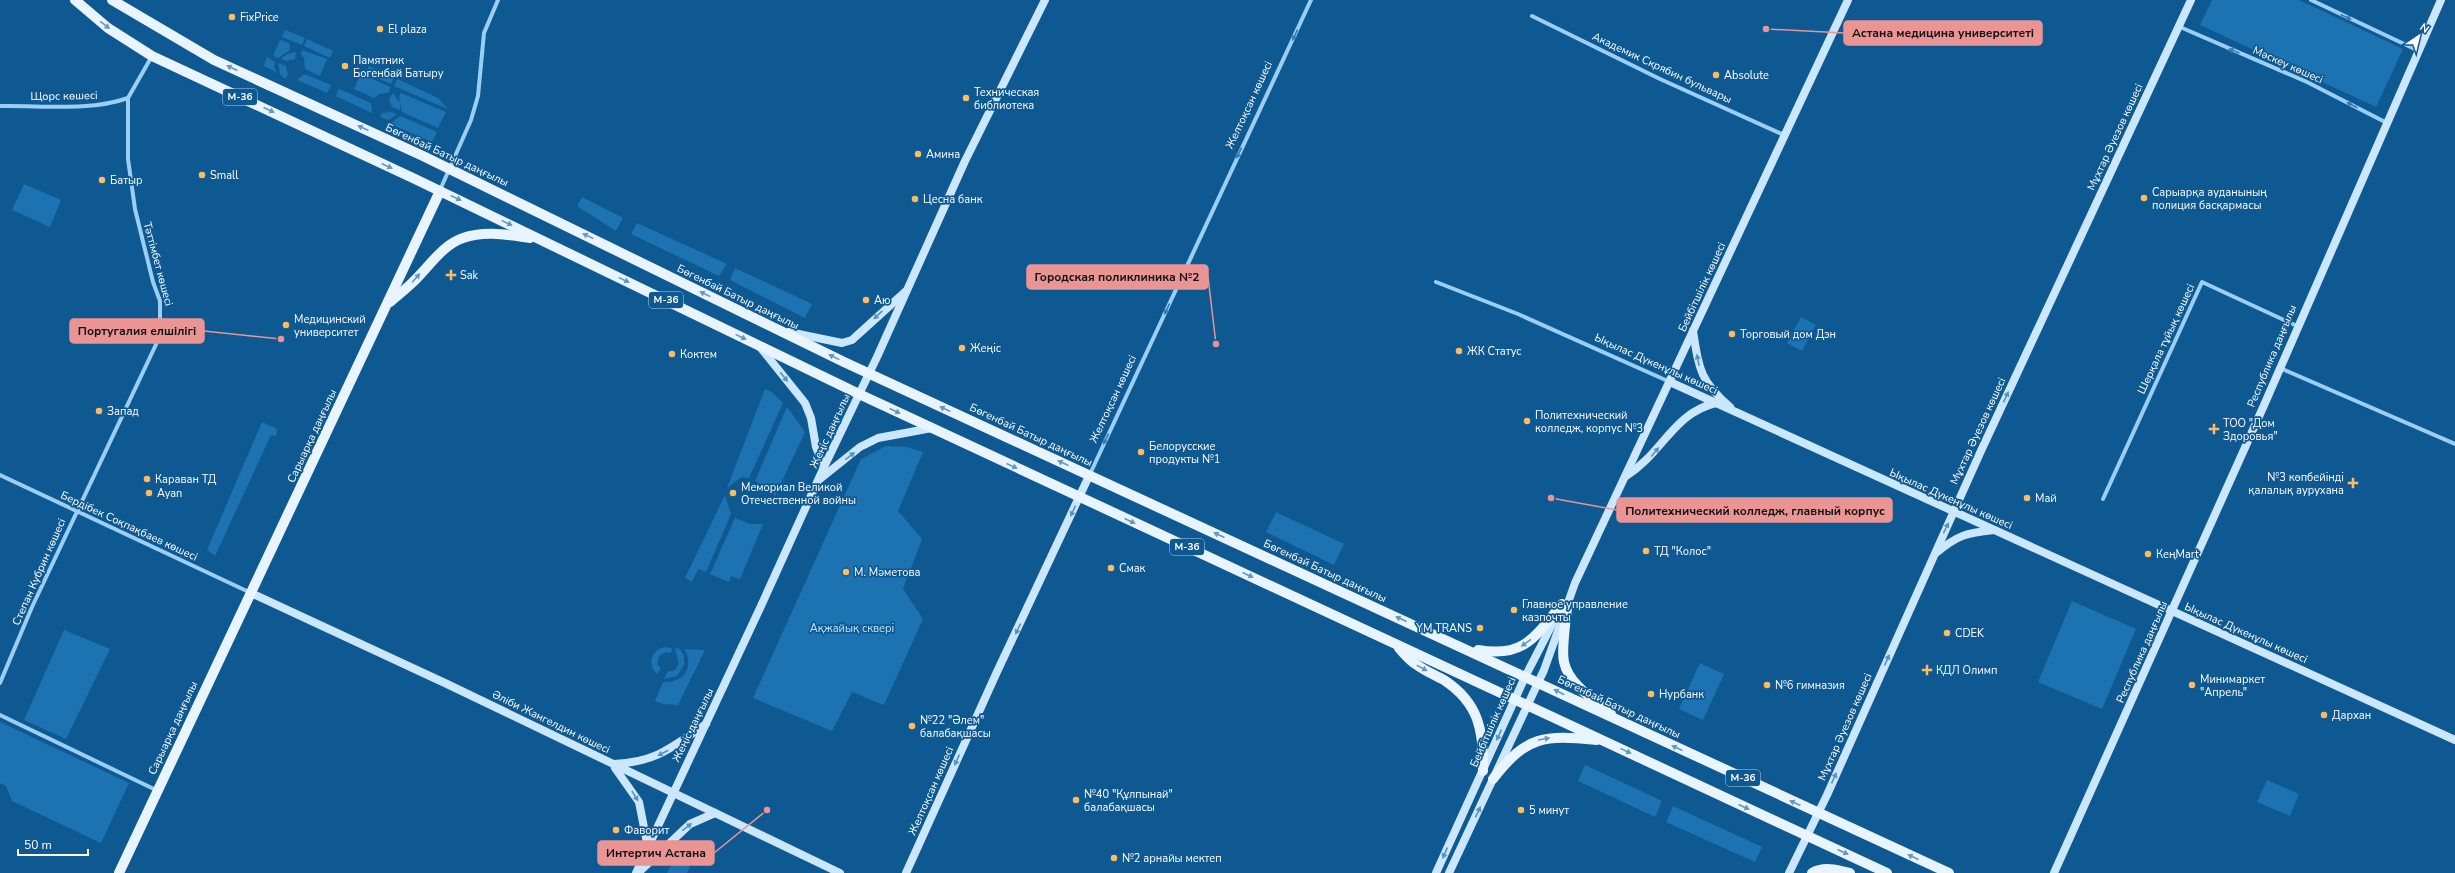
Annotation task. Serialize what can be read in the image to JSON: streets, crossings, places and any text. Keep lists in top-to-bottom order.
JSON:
{
  "streets": {
    "main road": [
      "M-36",
      "Желтоқсан көшесі",
      "Мұхтар Әуезов көшесі",
      "Бөгенбай Батыр даңғылы",
      "Бейбітшілік көшесі",
      "Республика даңғылы",
      "Ықылас Дүкенұлы көшесі",
      "Жеңіс даңғылы",
      "Сарыарқа даңғылы",
      "Әліби Жангелдин көшесі"
    ],
    "street": [
      "Мәскеу көшесі",
      "Академик Скрябин бульвары",
      "Щорс көшесі",
      "Тәттімбет көшесі",
      "Шерқала тұйық көшесі",
      "Бердібек Соқпақбаев көшесі",
      "Степан Кубрин көшесі"
    ]
  },
  "crossings": [
    ["Мәскеу көшесі", "Мұхтар Әуезов көшесі"],
    ["Мәскеу көшесі", "Республика даңғылы"],
    ["Академик Скрябин бульвары", "Бейбітшілік көшесі"],
    ["Щорс көшесі", "Тәттімбет көшесі"],
    ["M-36", "Желтоқсан көшесі"],
    ["M-36", "Мұхтар Әуезов көшесі"],
    ["M-36", "Бейбітшілік көшесі"],
    ["M-36", "Жеңіс даңғылы"],
    ["M-36", "Сарыарқа даңғылы"],
    ["Желтоқсан көшесі", "Бөгенбай Батыр даңғылы"],
    ["Мұхтар Әуезов көшесі", "Бөгенбай Батыр даңғылы"],
    ["Мұхтар Әуезов көшесі", "Ықылас Дүкенұлы көшесі"],
    ["Бөгенбай Батыр даңғылы", "Бейбітшілік көшесі"],
    ["Бөгенбай Батыр даңғылы", "Жеңіс даңғылы"],
    ["Бөгенбай Батыр даңғылы", "Сарыарқа даңғылы"],
    ["Тәттімбет көшесі", "Бердібек Соқпақбаев көшесі"],
    ["Тәттімбет көшесі", "Степан Кубрин көшесі"],
    ["Бейбітшілік көшесі", "Ықылас Дүкенұлы көшесі"],
    ["Шерқала тұйық көшесі", "Республика даңғылы"],
    ["Республика даңғылы", "Ықылас Дүкенұлы көшесі"],
    ["Жеңіс даңғылы", "Әліби Жангелдин көшесі"],
    ["Сарыарқа даңғылы", "Бердібек Соқпақбаев көшесі"],
    ["Сарыарқа даңғылы", "Әліби Жангелдин көшесі"],
    ["Бердібек Соқпақбаев көшесі", "Степан Кубрин көшесі"],
    ["Бердібек Соқпақбаев көшесі", "Әліби Жангелдин көшесі"]
  ],
  "one_way": ["Мәскеу көшесі", "Желтоқсан көшесі", "Мұхтар Әуезов көшесі"],
  "parks": ["Ақжайық сквері"],
  "places": {
    "other": [
      "FixPrice",
      "El plaza",
      "Астана медицина университеті",
      "Памятник Богенбай Батыру",
      "Absolute",
      "Техническая библиотека",
      "Амина",
      "Small",
      "Батыр",
      "Сарыарқа ауданының полиция басқармасы",
      "Цесна банк",
      "Аю",
      "Медицинский университет",
      "Торговый дом Дэн",
      "Португалия елшілігі",
      "Городская поликлиника №2",
      "Жеңіс",
      "ЖК Статус",
      "Коктем",
      "Запад",
      "Политехнический колледж, корпус №3",
      "Белорусские продукты №1",
      "Караван ТД",
      "Ayan",
      "Мемориал Великой Отечественной войны",
      "Политехнический колледж, главный корпус",
      "Май",
      "ТД \"Колос\"",
      "КеңMart",
      "Смак",
      "М. Мәметова",
      "Главное управление казпочты",
      "YM TRANS",
      "CDEK",
      "№6 гимназия",
      "Минимаркет \"Апрель\"",
      "Нурбанк",
      "Дархан",
      "№22 \"Әлем\" балабақшасы",
      "№40 \"Құлпынай\" балабақшасы",
      "Интертич Астана",
      "5 минут",
      "Фаворит",
      "№2 арнайы мектеп"
    ],
    "health": [
      "Sak",
      "ТОО \"Дом Здоровья\"",
      "№3 көпбейінді қалалық аурухана",
      "КДЛ Олимп"
    ]
  },
  "scale_bar": "50 m",
  "north": "top right"
}
